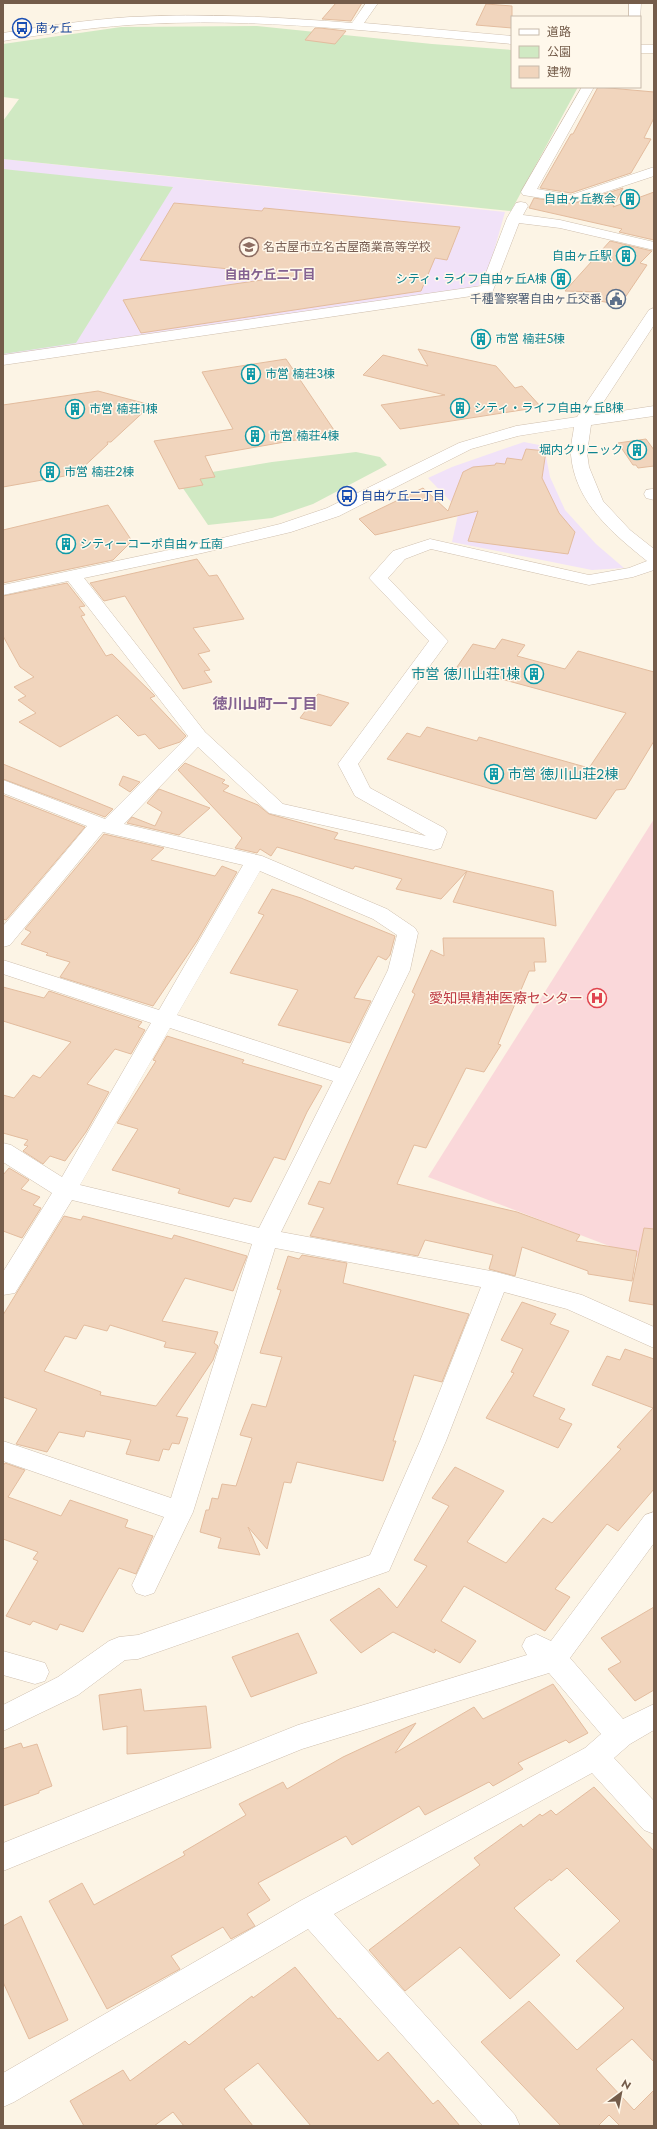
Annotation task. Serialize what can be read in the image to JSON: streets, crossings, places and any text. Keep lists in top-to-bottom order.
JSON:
{
  "districts": ["自由ケ丘二丁目", "徳川山町一丁目"],
  "places": {
    "bus stop": ["南ヶ丘", "自由ケ丘二丁目"],
    "building": [
      "自由ヶ丘教会",
      "自由ヶ丘駅",
      "シティ・ライフ自由ヶ丘A棟",
      "市営 楠荘5棟",
      "市営 楠荘3棟",
      "シティ・ライフ自由ヶ丘B棟",
      "市営 楠荘1棟",
      "市営 楠荘4棟",
      "堀内クリニック",
      "市営 楠荘2棟",
      "シティーコーポ自由ヶ丘南",
      "市営 徳川山荘1棟",
      "市営 徳川山荘2棟"
    ],
    "school or university": ["名古屋市立名古屋商業高等学校"],
    "public building": ["千種警察署自由ヶ丘交番"],
    "hospital": ["愛知県精神医療センター"]
  },
  "legend": ["道路", "公園", "建物"],
  "north": "top right"
}
